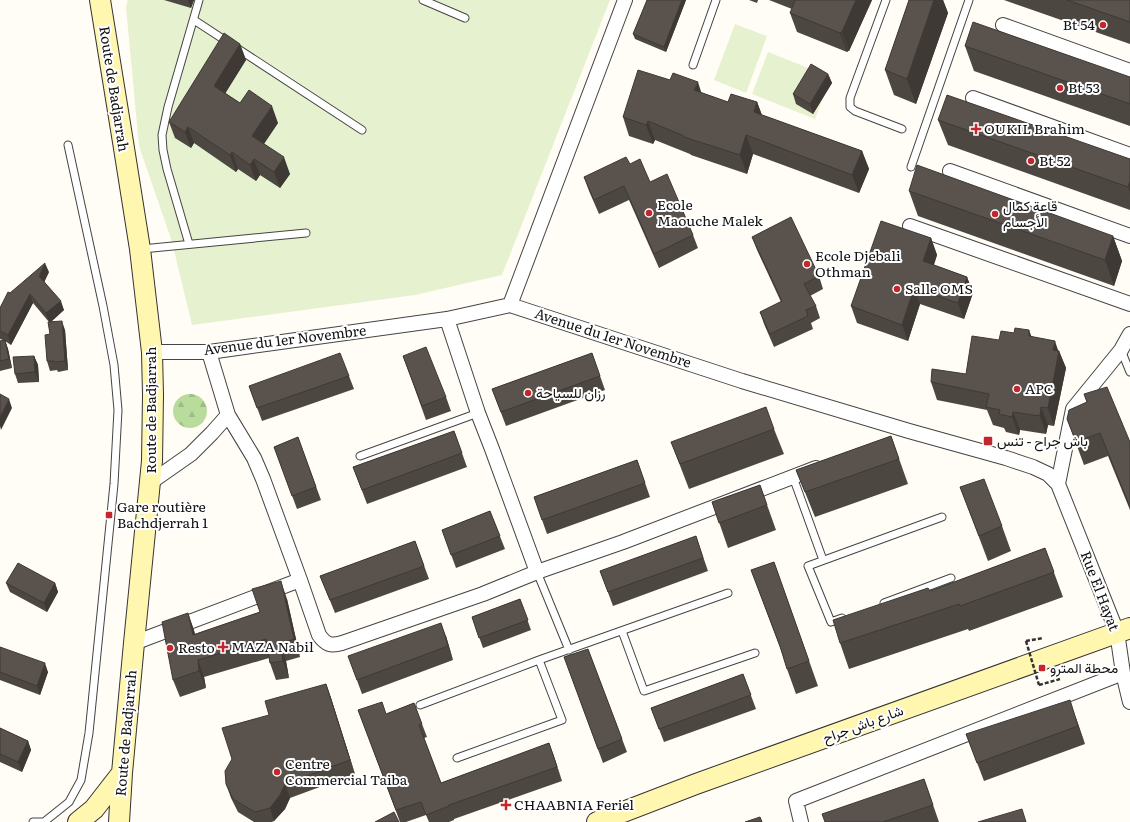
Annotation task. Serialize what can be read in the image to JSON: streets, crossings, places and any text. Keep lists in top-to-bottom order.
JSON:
{
  "streets": {
    "main road": ["Route de Badjarrah", "شارع باش جراح"],
    "street": ["Avenue du 1er Novembre", "Rue El Hayat"]
  },
  "crossings": [
    ["Route de Badjarrah", "Avenue du 1er Novembre"],
    ["Avenue du 1er Novembre", "Rue El Hayat"],
    ["Rue El Hayat", "شارع باش جراح"]
  ],
  "places": {
    "other": [
      "Bt 54",
      "Bt 53",
      "Bt 52",
      "Ecole Maouche Malek",
      "قاعة كمال الأجسام",
      "Ecole Djebali Othman",
      "Salle OMS",
      "APC",
      "رزان للسياحة",
      "Resto",
      "Centre Commercial Taiba"
    ],
    "health": ["OUKIL Brahim", "MAZA Nabil", "CHAABNIA Feriel"],
    "transit": ["باش جراح - تنس", "Gare routière Bachdjerrah 1", "محطة المترو"]
  }
}
